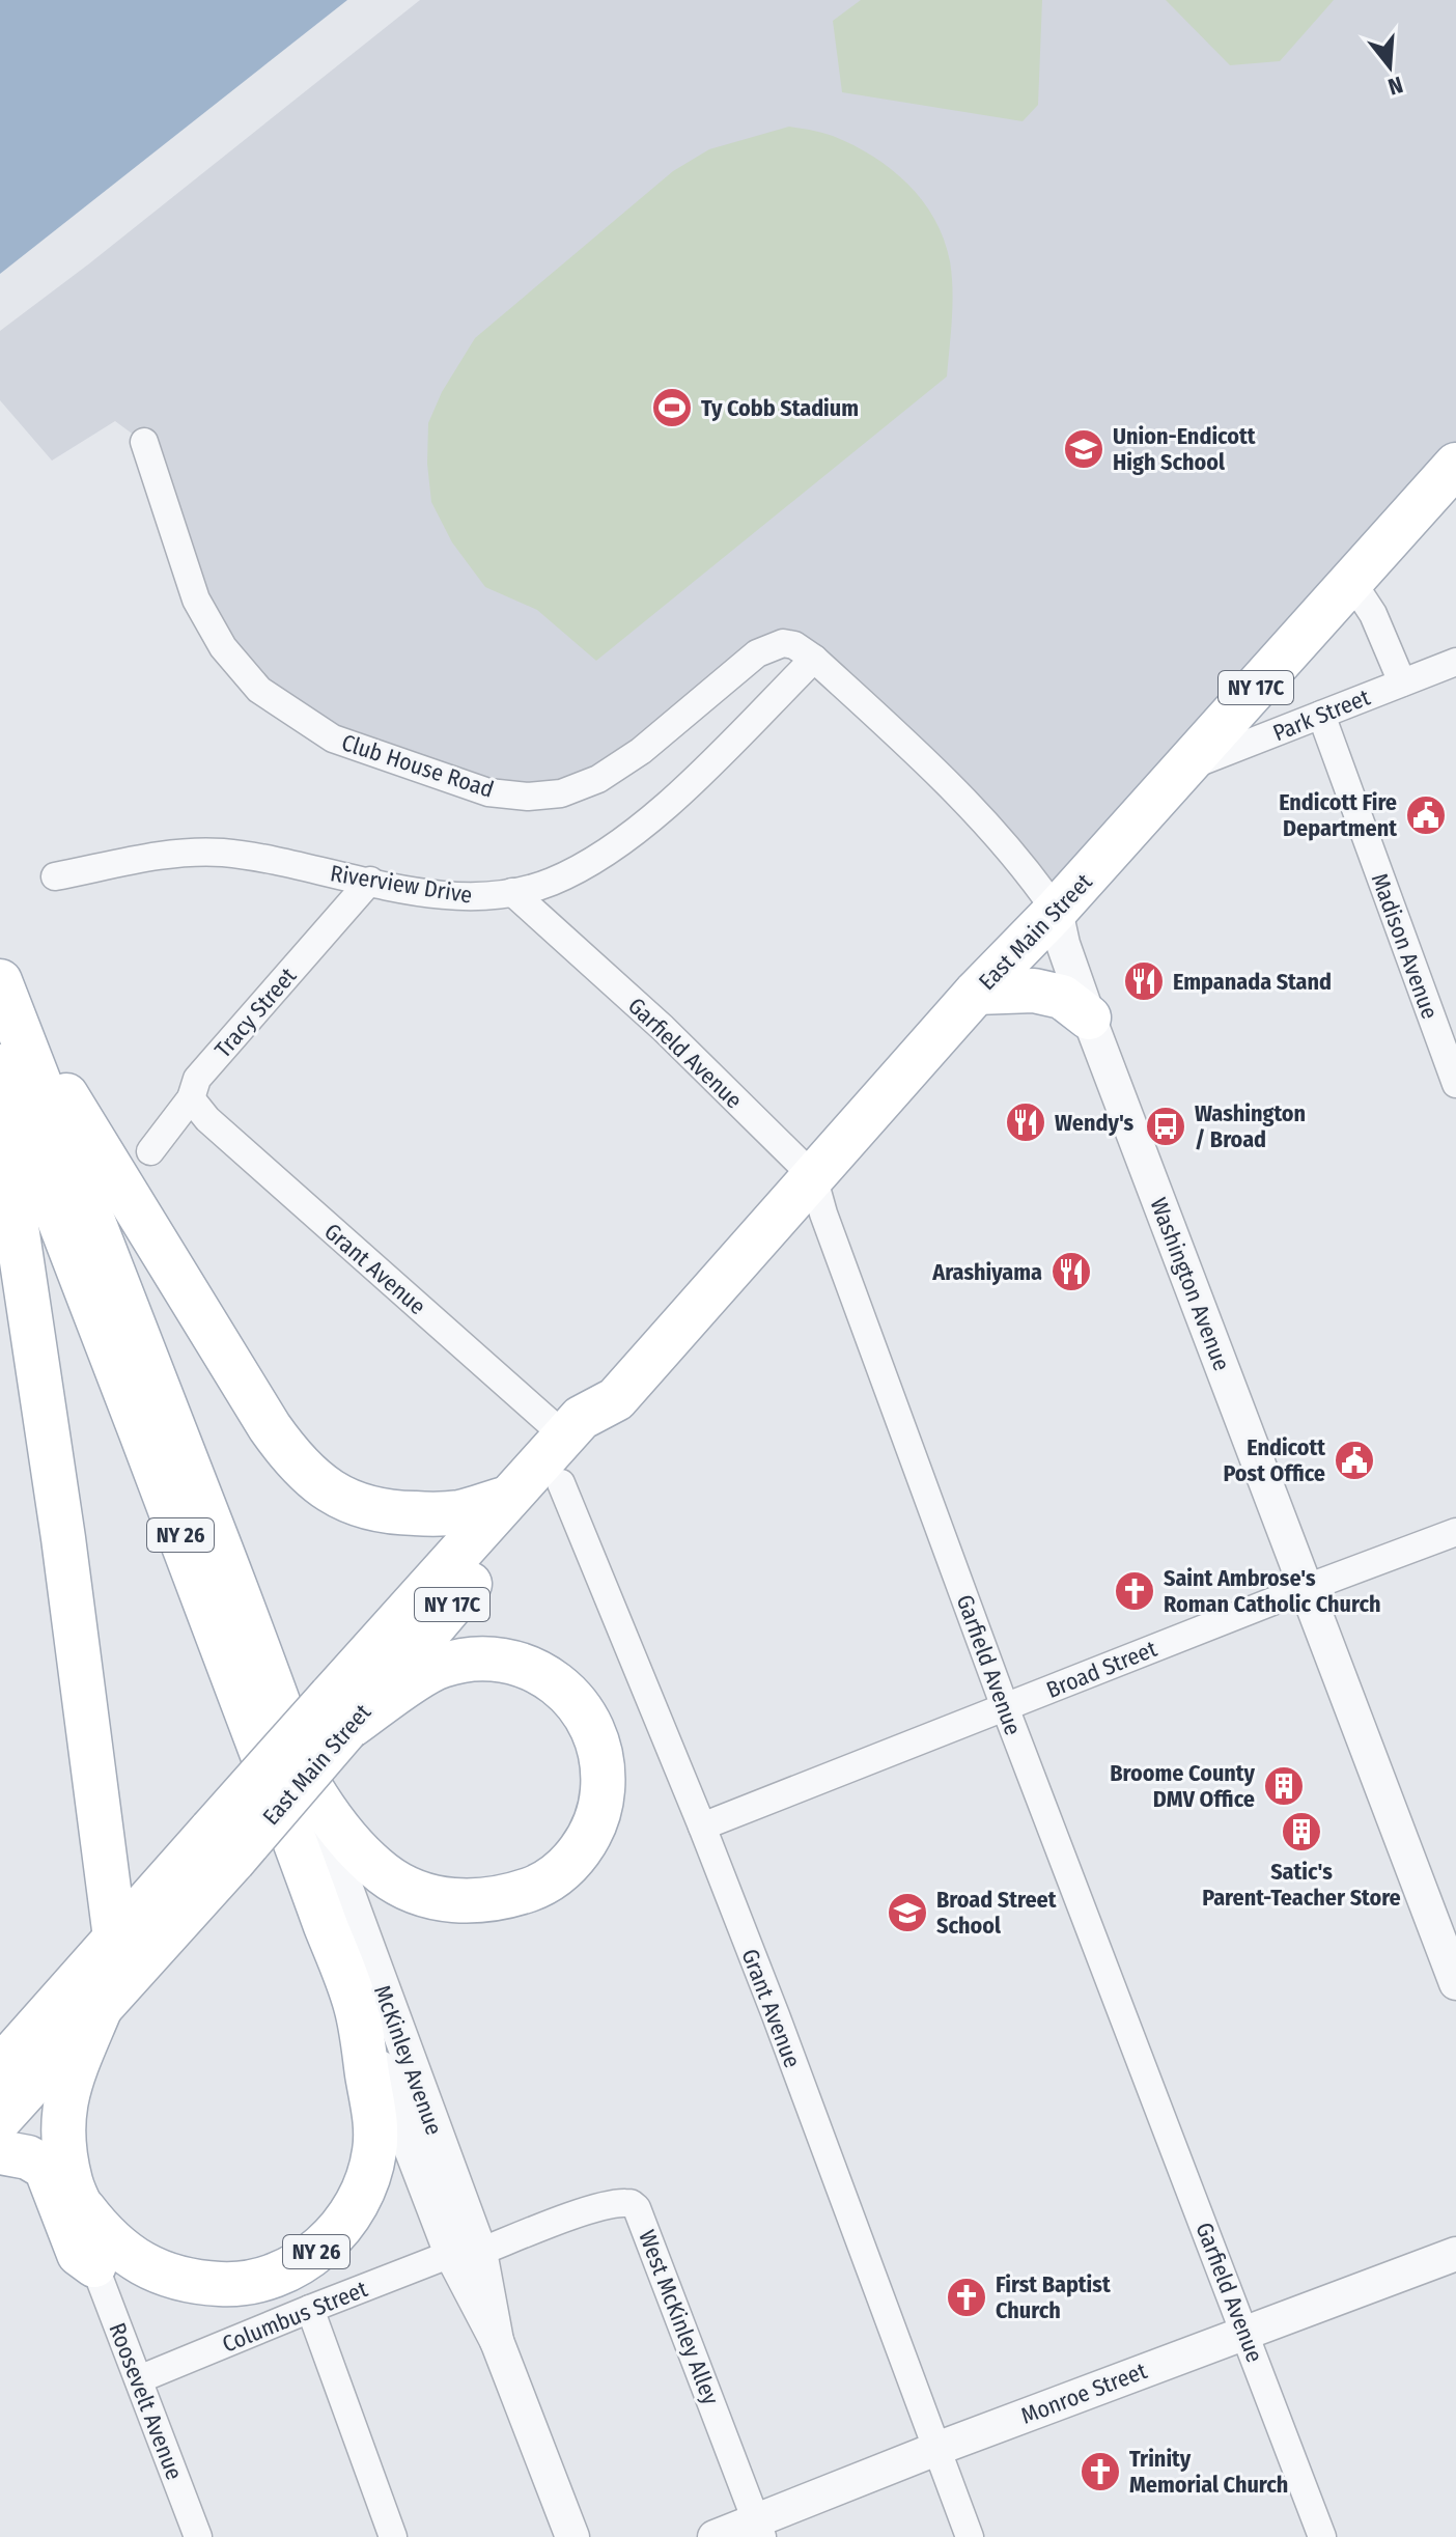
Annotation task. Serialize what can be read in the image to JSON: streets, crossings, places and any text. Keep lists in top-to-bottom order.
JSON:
{
  "streets": {
    "main road": ["NY 17C", "East Main Street", "NY 26"],
    "street": [
      "Park Street",
      "Club House Road",
      "Riverview Drive",
      "Madison Avenue",
      "Tracy Street",
      "Garfield Avenue",
      "Grant Avenue",
      "Washington Avenue",
      "Broad Street",
      "McKinley Avenue",
      "Columbus Street",
      "West McKinley Alley",
      "Monroe Street",
      "Roosevelt Avenue"
    ]
  },
  "crossings": [
    ["Park Street", "East Main Street"],
    ["Park Street", "Madison Avenue"],
    ["Club House Road", "Riverview Drive"],
    ["Club House Road", "Washington Avenue"],
    ["Riverview Drive", "Tracy Street"],
    ["Riverview Drive", "Garfield Avenue"],
    ["Riverview Drive", "Washington Avenue"],
    ["East Main Street", "Garfield Avenue"],
    ["East Main Street", "Grant Avenue"],
    ["East Main Street", "Washington Avenue"],
    ["East Main Street", "NY 26"],
    ["Tracy Street", "Grant Avenue"],
    ["Garfield Avenue", "Broad Street"],
    ["Garfield Avenue", "Monroe Street"],
    ["Grant Avenue", "Broad Street"],
    ["Grant Avenue", "Monroe Street"],
    ["Washington Avenue", "Broad Street"],
    ["NY 26", "McKinley Avenue"],
    ["McKinley Avenue", "Columbus Street"],
    ["McKinley Avenue", "West McKinley Alley"],
    ["Columbus Street", "West McKinley Alley"],
    ["Columbus Street", "Roosevelt Avenue"],
    ["West McKinley Alley", "Monroe Street"]
  ],
  "places": {
    "sports": ["Ty Cobb Stadium"],
    "school or university": ["Union-Endicott High School", "Broad Street School"],
    "public building": ["Endicott Fire Department", "Endicott Post Office"],
    "restaurant": ["Empanada Stand", "Wendy's", "Arashiyama"],
    "bus stop": ["Washington / Broad"],
    "church": ["Saint Ambrose's Roman Catholic Church", "First Baptist Church", "Trinity Memorial Church"],
    "building": ["Broome County DMV Office", "Satic's Parent-Teacher Store"]
  },
  "north": "bottom"
}
